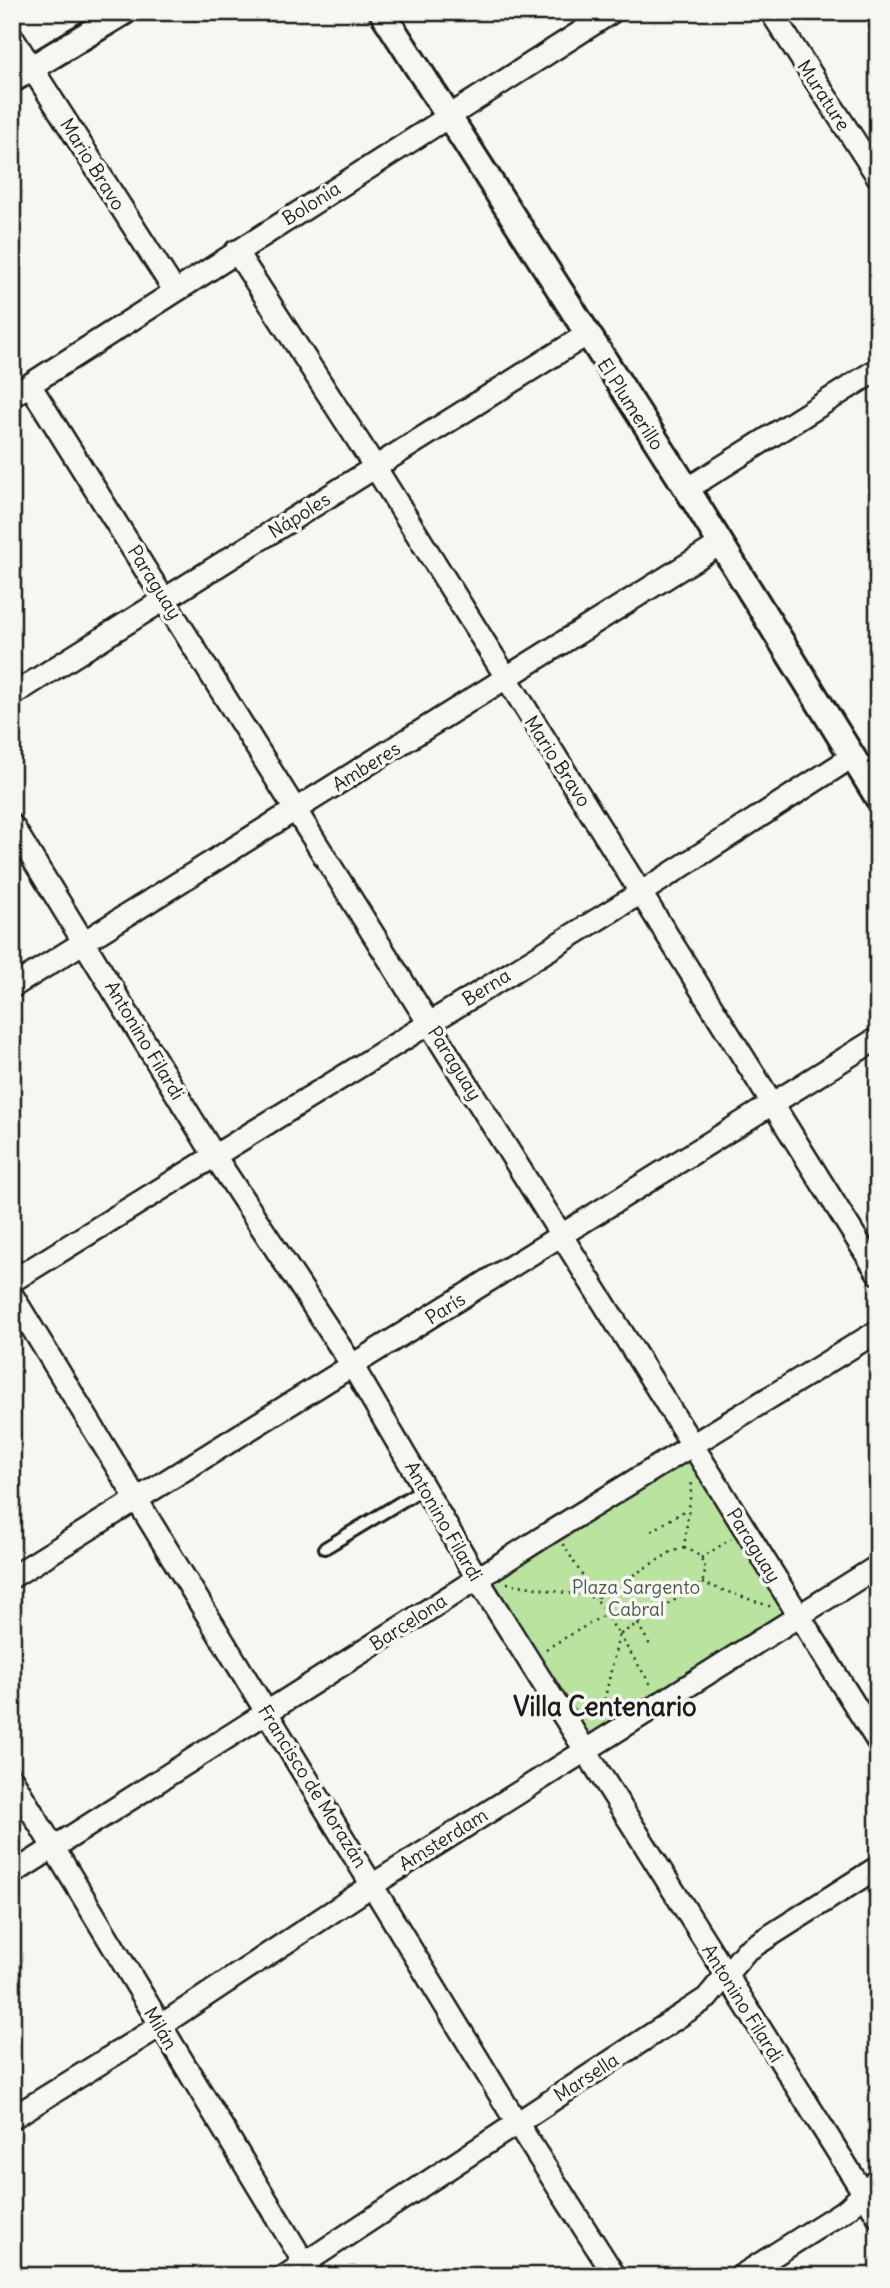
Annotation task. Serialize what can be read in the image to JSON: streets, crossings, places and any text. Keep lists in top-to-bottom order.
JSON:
{
  "streets": {
    "street": [
      "Murature",
      "Mario Bravo",
      "Bolonia",
      "El Plumerillo",
      "Nápoles",
      "Paraguay",
      "Amberes",
      "Berna",
      "Antonino Filardi",
      "París",
      "Barcelona",
      "Francisco de Morazán",
      "Amsterdam",
      "Milán",
      "Marsella"
    ]
  },
  "crossings": [
    ["Mario Bravo", "Bolonia"],
    ["Mario Bravo", "Nápoles"],
    ["Mario Bravo", "Amberes"],
    ["Mario Bravo", "Berna"],
    ["Mario Bravo", "París"],
    ["Bolonia", "El Plumerillo"],
    ["Bolonia", "Paraguay"],
    ["El Plumerillo", "Nápoles"],
    ["El Plumerillo", "Amberes"],
    ["El Plumerillo", "Berna"],
    ["Nápoles", "Paraguay"],
    ["Paraguay", "Amberes"],
    ["Paraguay", "Berna"],
    ["Paraguay", "París"],
    ["Paraguay", "Barcelona"],
    ["Paraguay", "Amsterdam"],
    ["Amberes", "Antonino Filardi"],
    ["Berna", "Antonino Filardi"],
    ["Antonino Filardi", "París"],
    ["Antonino Filardi", "Barcelona"],
    ["Antonino Filardi", "Amsterdam"],
    ["Antonino Filardi", "Marsella"],
    ["París", "Francisco de Morazán"],
    ["Barcelona", "Francisco de Morazán"],
    ["Barcelona", "Milán"],
    ["Francisco de Morazán", "Amsterdam"],
    ["Francisco de Morazán", "Marsella"],
    ["Amsterdam", "Milán"],
    ["Milán", "Marsella"]
  ],
  "districts": ["Villa Centenario"],
  "parks": ["Plaza Sargento Cabral"]
}
